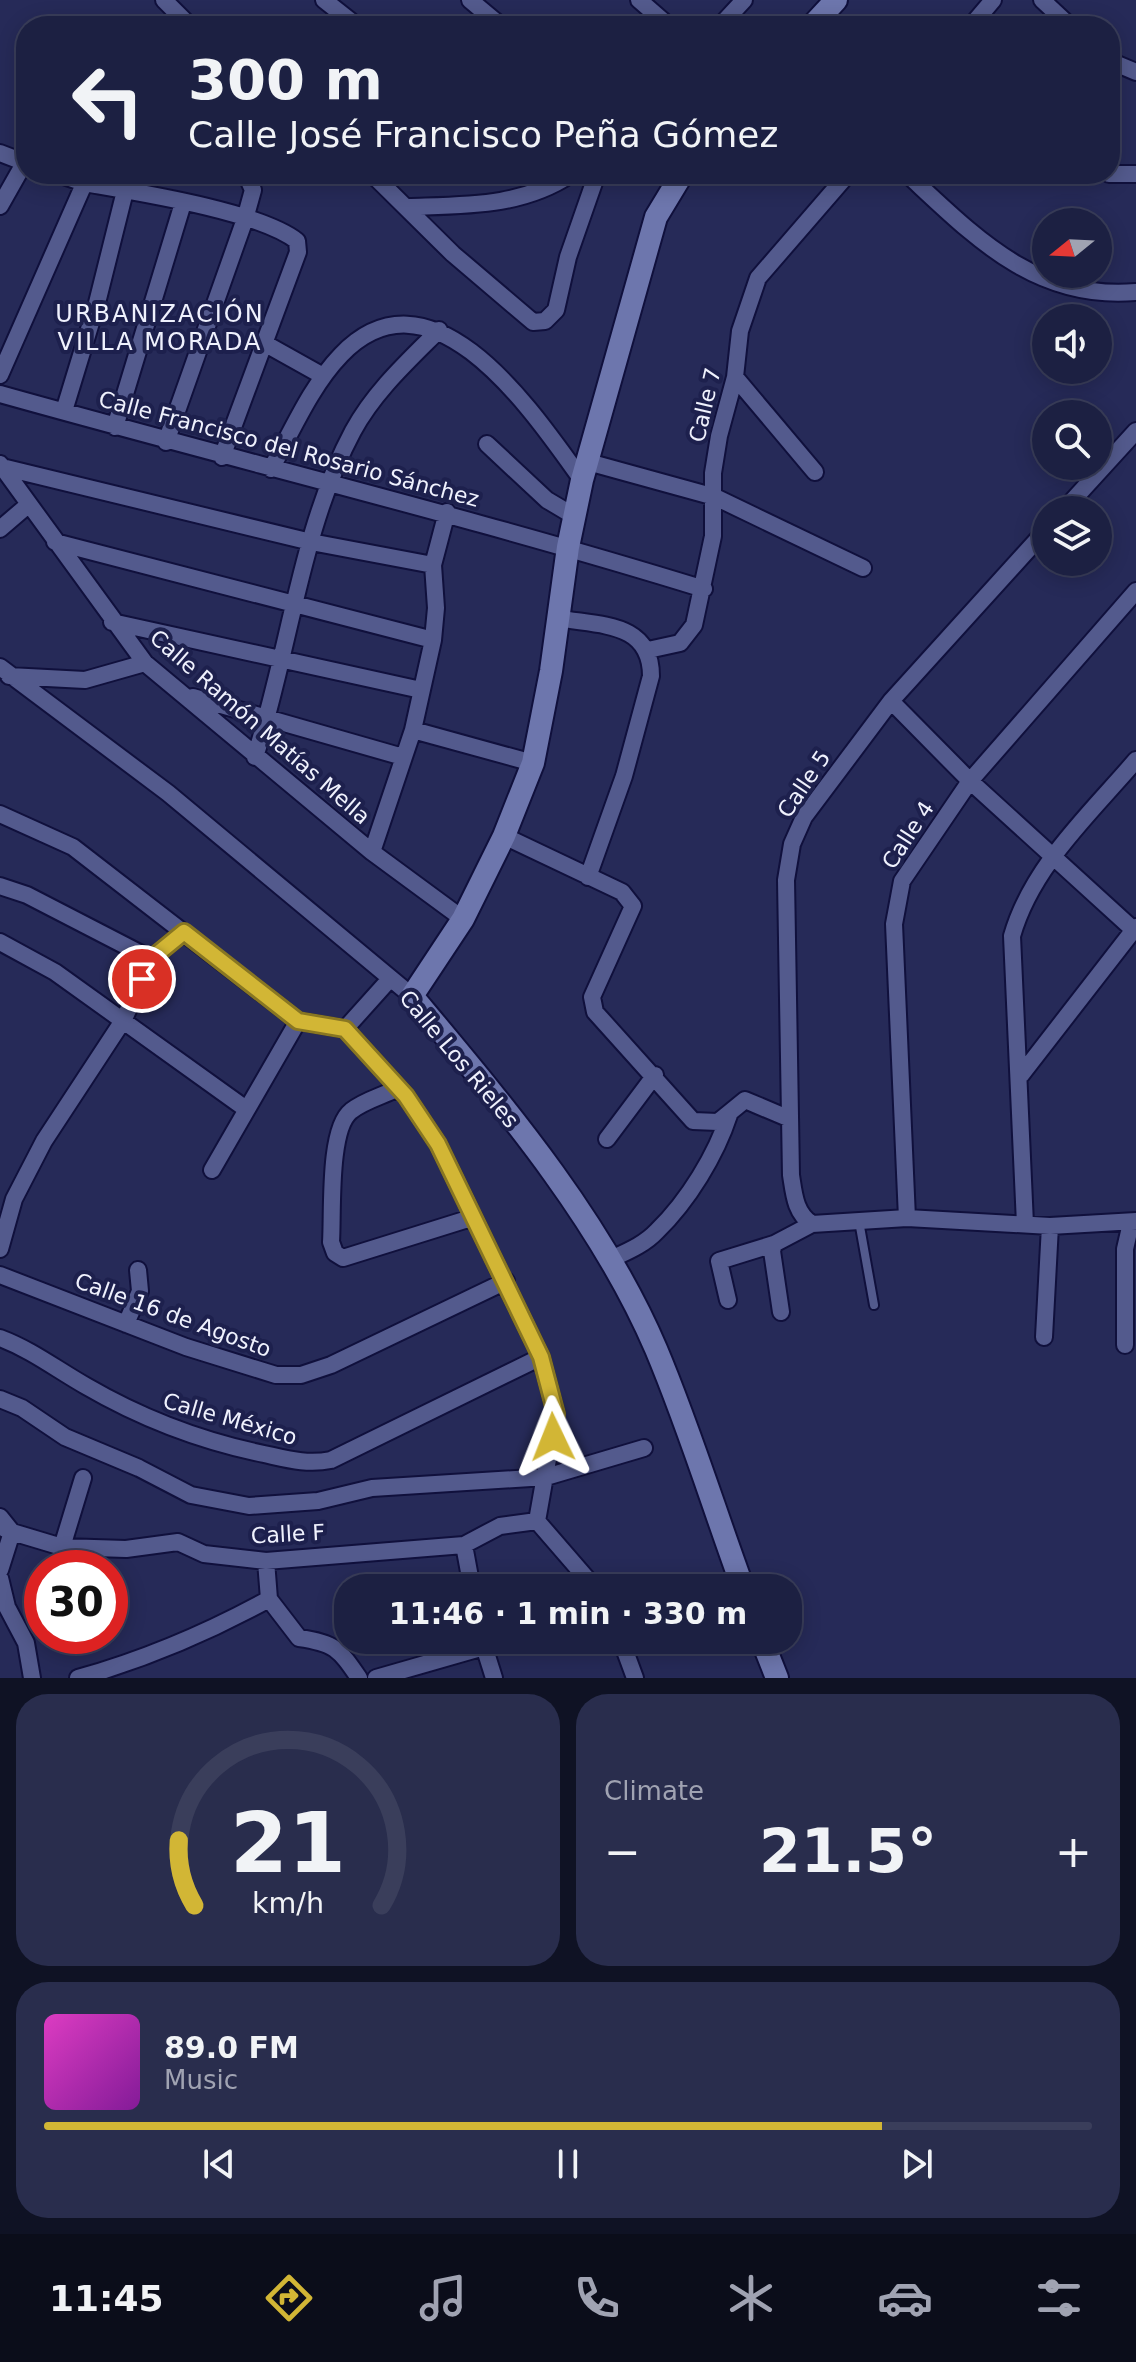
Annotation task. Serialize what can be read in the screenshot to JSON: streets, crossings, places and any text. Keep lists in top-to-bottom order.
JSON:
{
  "streets": {
    "street": [
      "Calle 7",
      "Calle Francisco del Rosario Sánchez",
      "Calle Ramón Matías Mella",
      "Calle 5",
      "Calle 4",
      "Calle Los Rieles",
      "Calle 16 de Agosto",
      "Calle México",
      "Calle F"
    ]
  },
  "crossings": [
    ["Calle 7", "Calle Francisco del Rosario Sánchez"]
  ],
  "districts": ["URBANIZACIÓN VILLA MORADA"],
  "north": "left",
  "page": {
    "turn": ["300 m", "Calle José Francisco Peña Gómez"],
    "limit": "30",
    "trip": "11:46 · 1 min · 330 m",
    "tile": "Climate",
    "heat": ["−", "21.5°", "+"],
    "song": ["89.0 FM", "Music"],
    "tabs": "11:45",
    "gauge": ["21", "km/h"]
  }
}
